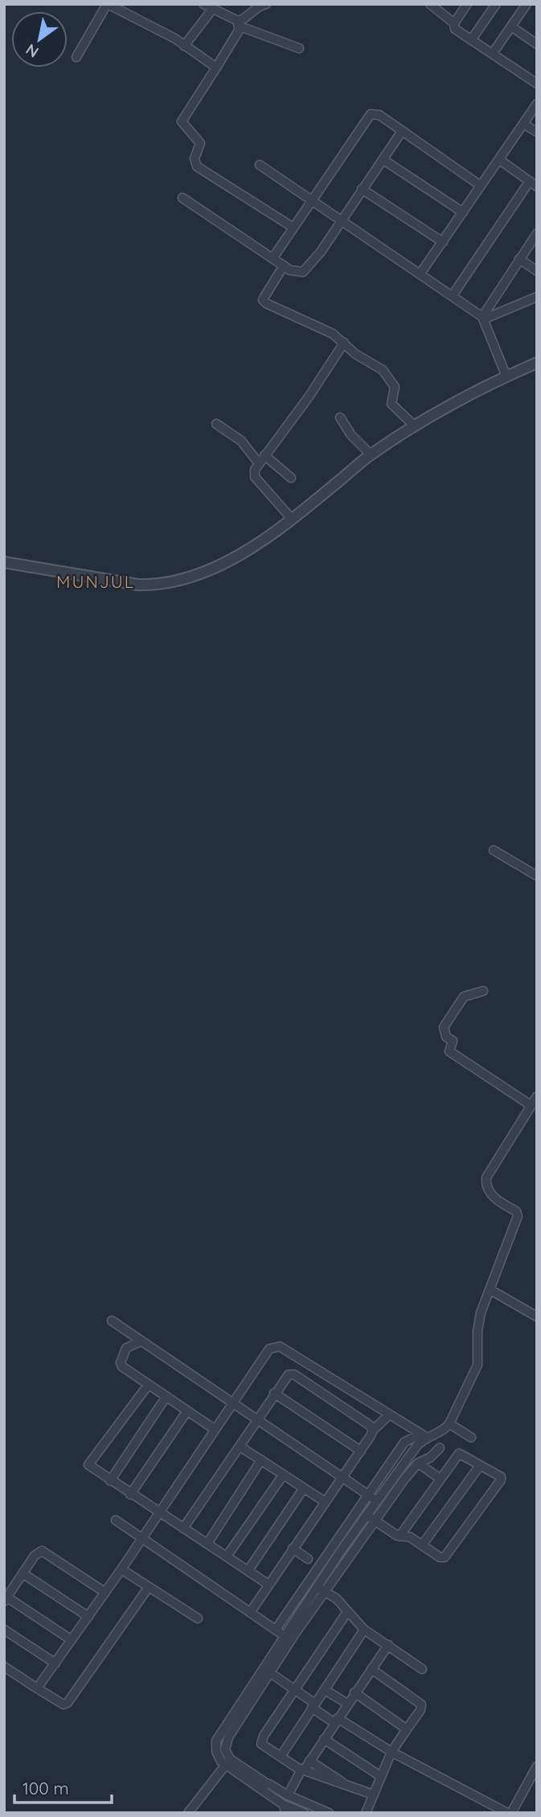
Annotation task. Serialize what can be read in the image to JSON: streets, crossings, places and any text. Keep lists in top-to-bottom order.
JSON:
{
  "districts": ["MUNJUL"],
  "scale_bar": "100 m",
  "north": "bottom left"
}
